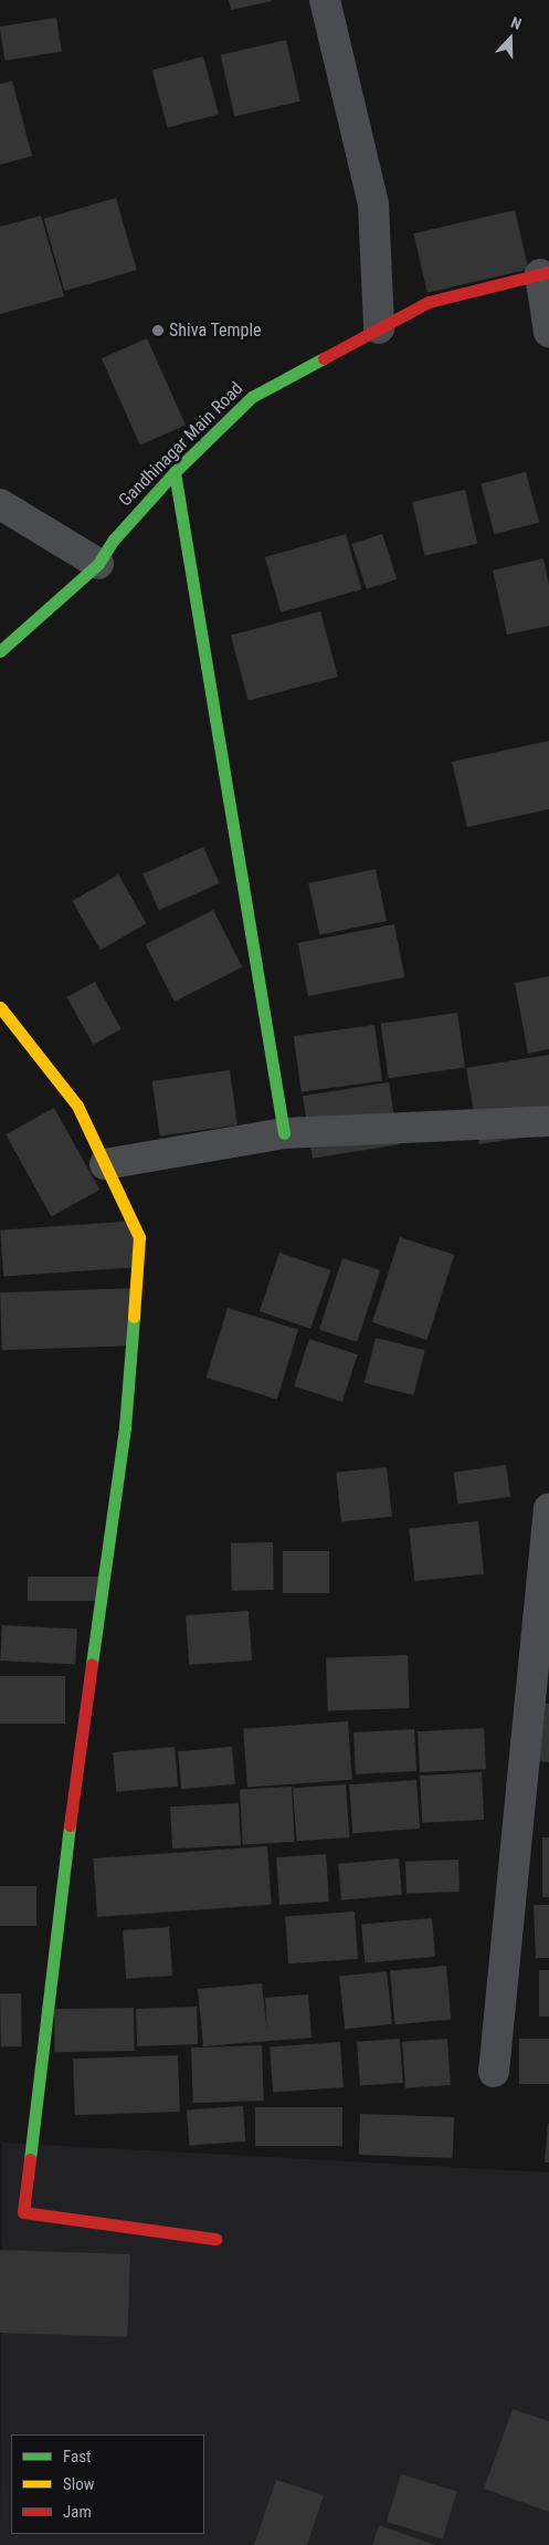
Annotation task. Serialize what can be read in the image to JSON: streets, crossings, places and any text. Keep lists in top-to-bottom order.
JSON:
{
  "streets": {
    "street": ["Gandhinagar Main Road"]
  },
  "places": ["Shiva Temple"],
  "legend": ["Fast", "Slow", "Jam"],
  "north": "top"
}
